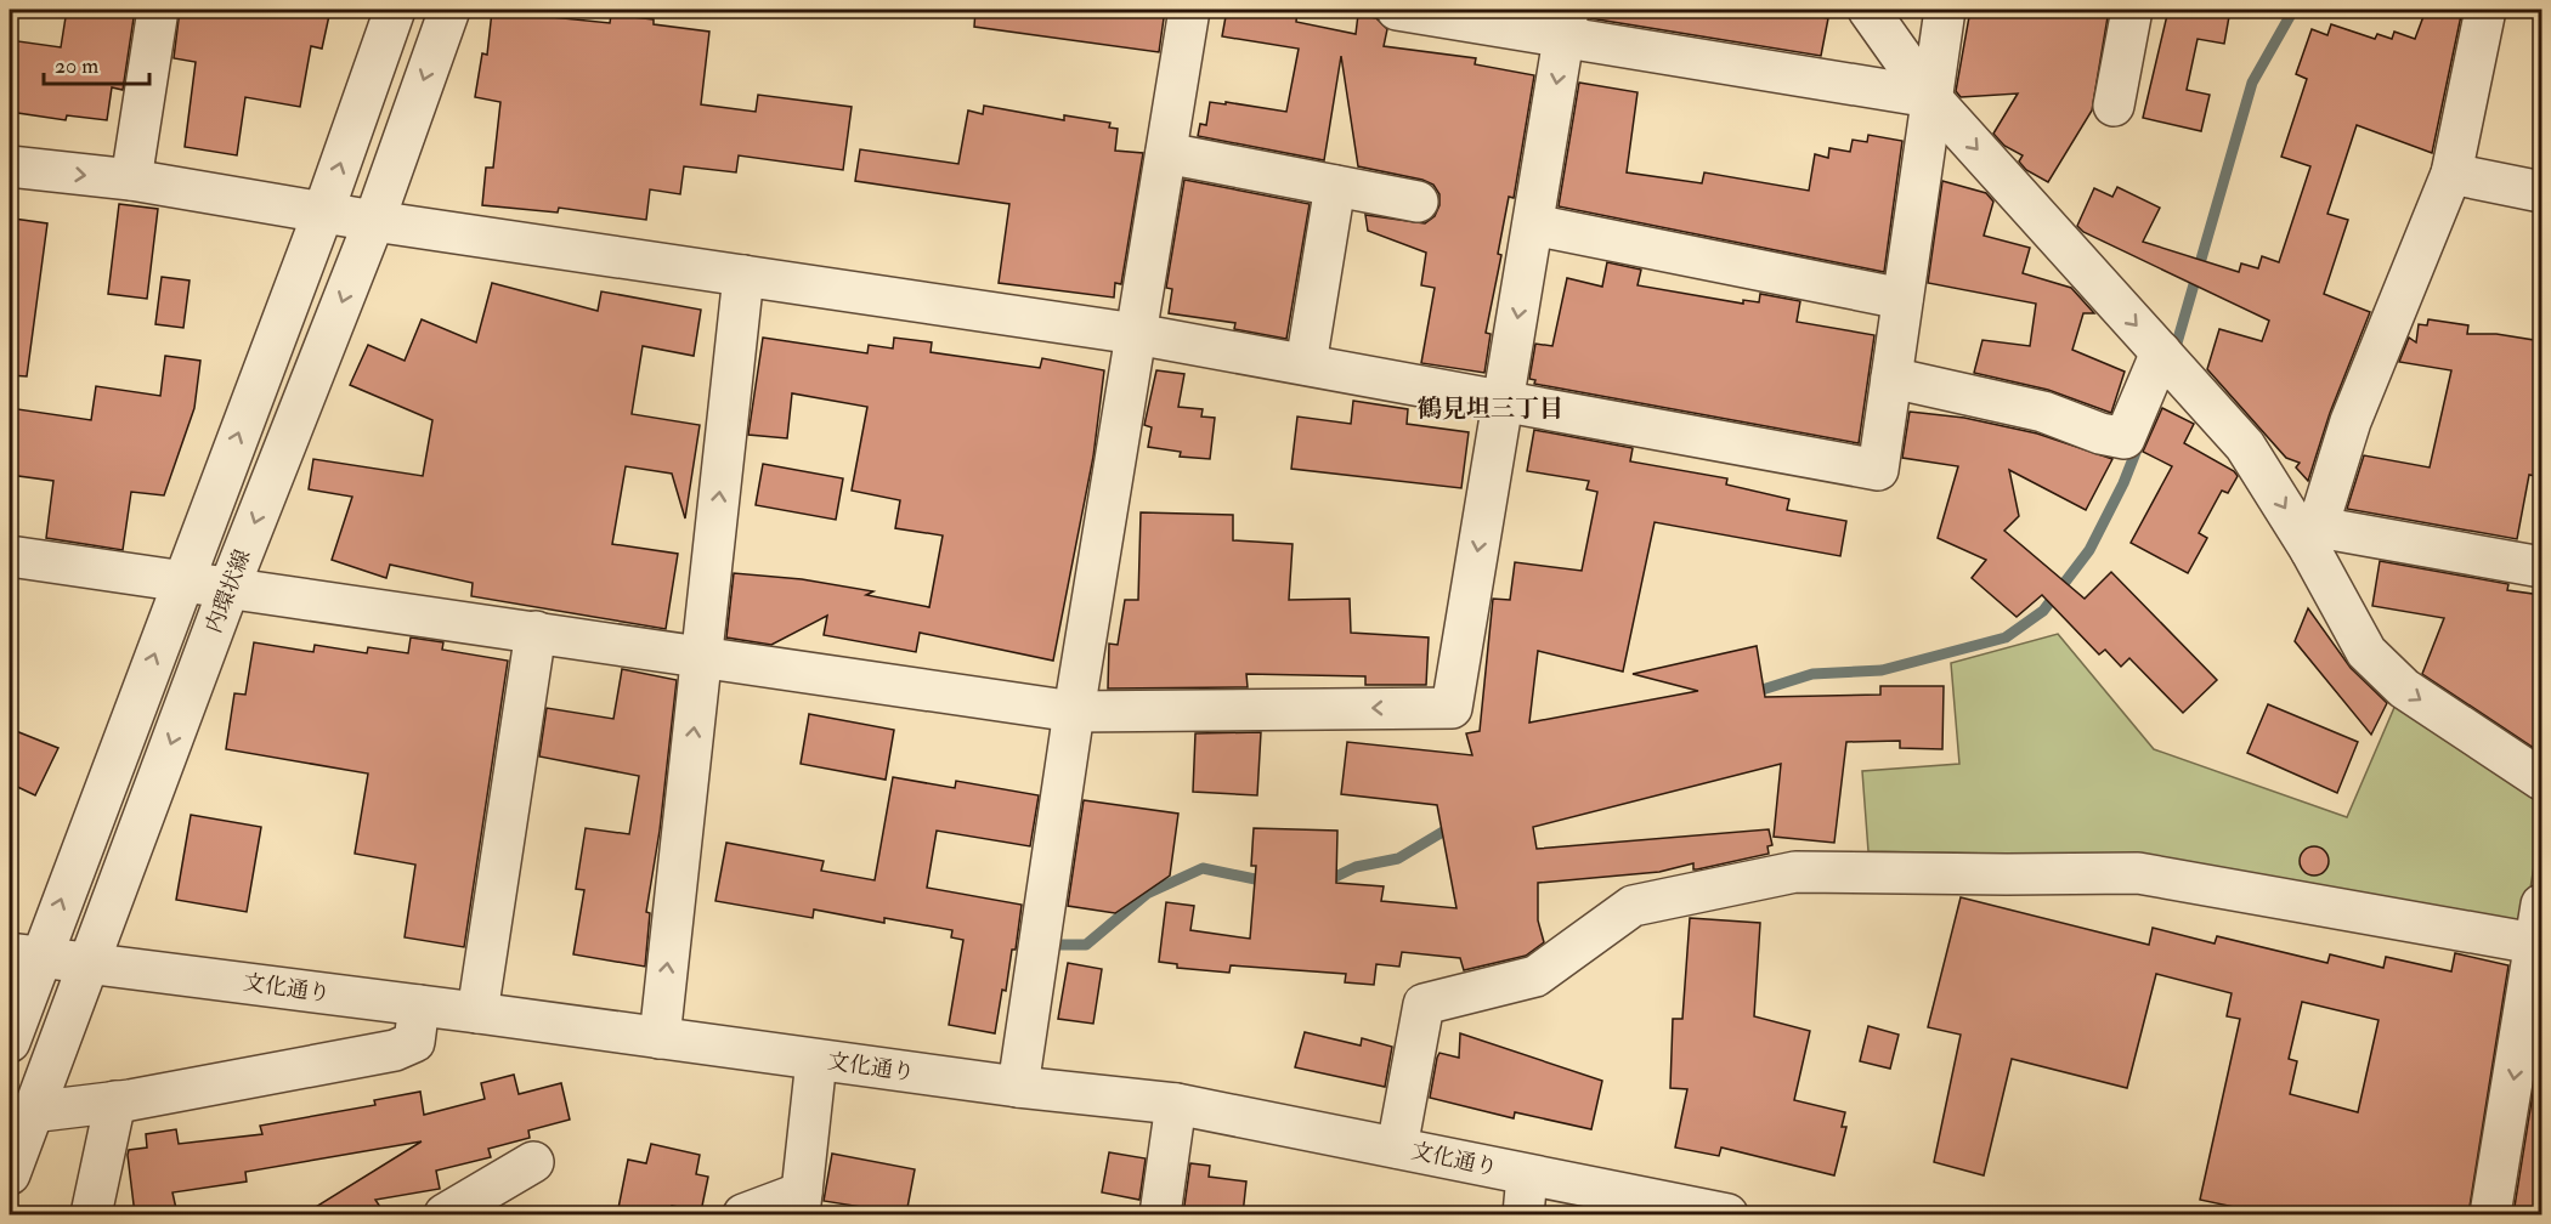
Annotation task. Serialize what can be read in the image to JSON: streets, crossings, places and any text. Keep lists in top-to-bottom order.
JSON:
{
  "streets": {
    "street": ["内環状線", "文化通り"]
  },
  "crossings": [
    ["内環状線", "文化通り"]
  ],
  "districts": ["鶴見坦三丁目"],
  "scale_bar": "20 m"
}
